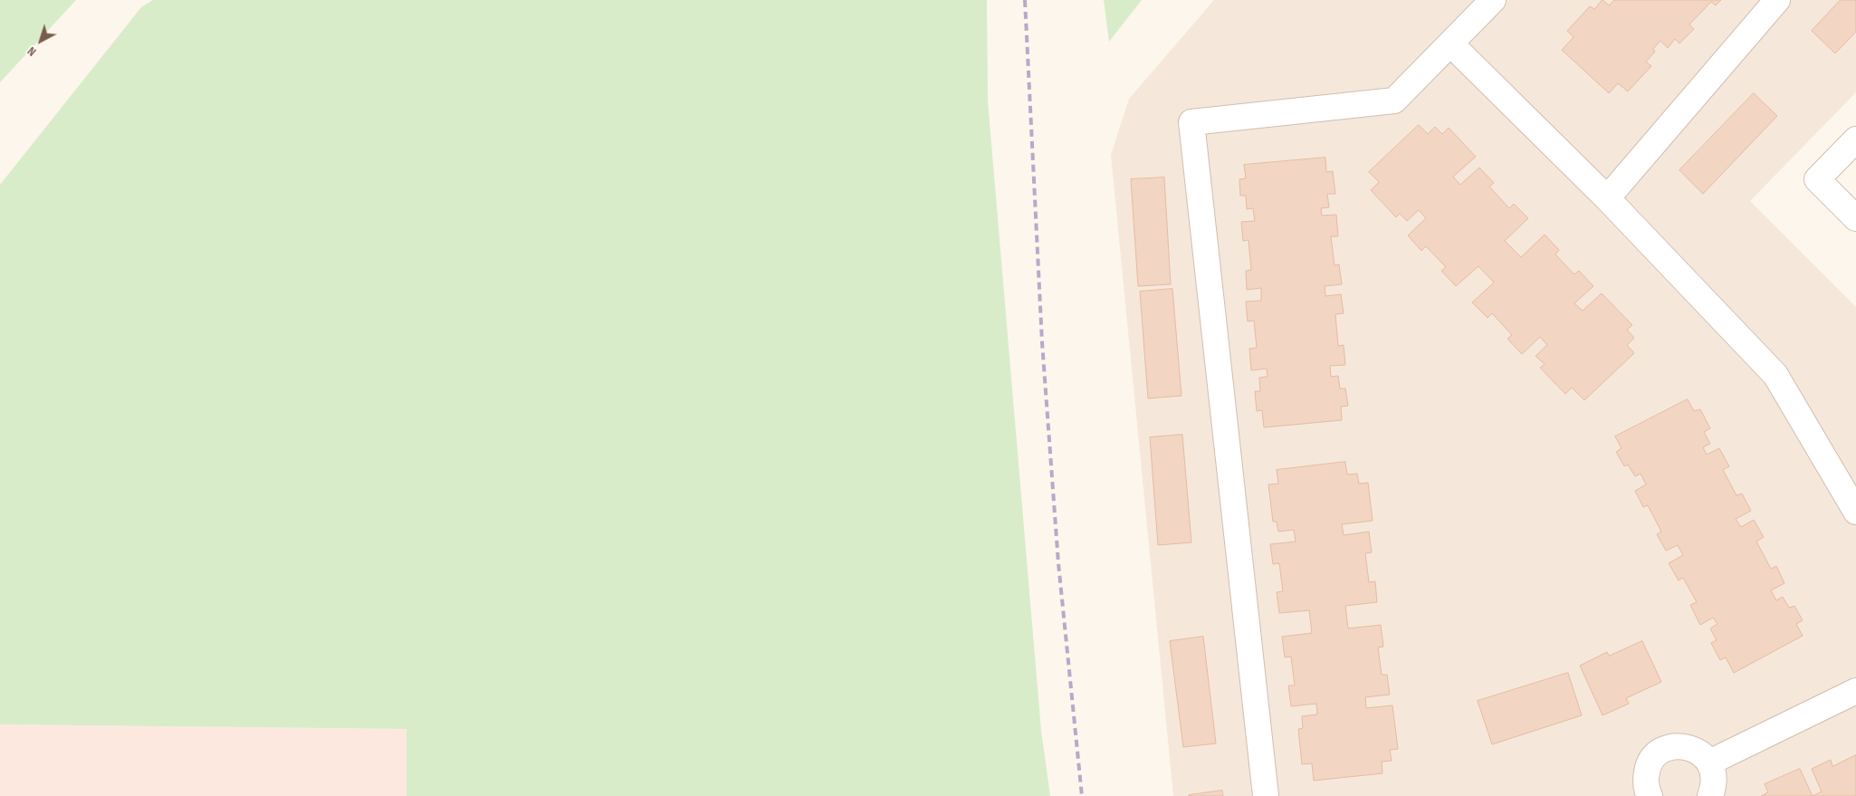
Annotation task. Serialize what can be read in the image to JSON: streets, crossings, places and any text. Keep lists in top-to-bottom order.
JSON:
{
  "north": "bottom left"
}
